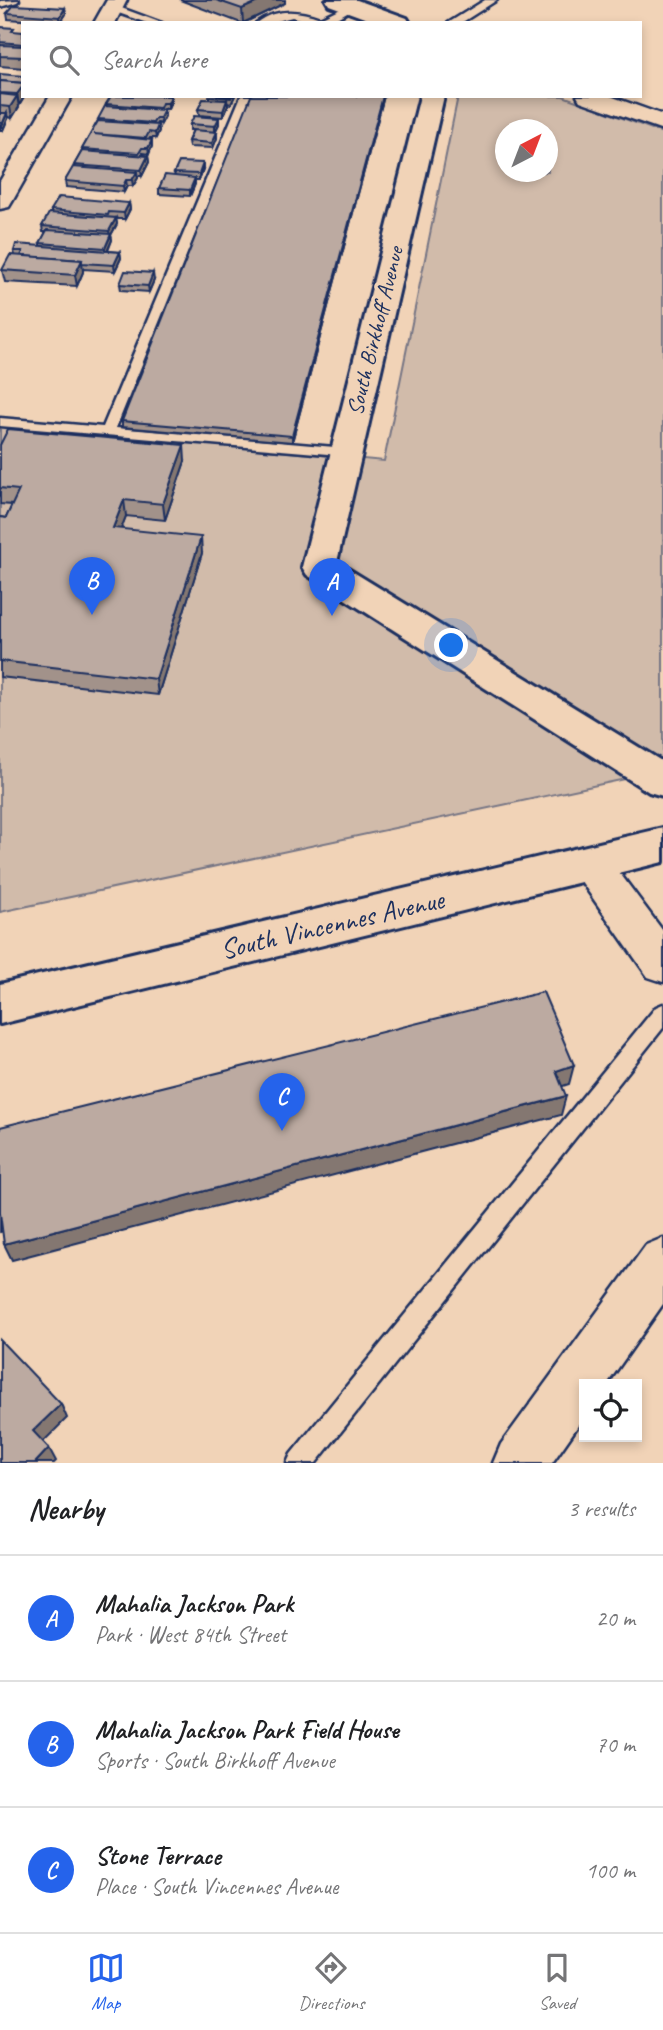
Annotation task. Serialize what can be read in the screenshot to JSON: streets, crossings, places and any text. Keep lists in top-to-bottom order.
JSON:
{
  "streets": {
    "street": ["South Birkhoff Avenue", "South Vincennes Avenue"]
  },
  "north": "top right",
  "page": {
    "search": "Search here",
    "pins": ["B", "A", "C"],
    "heading": ["Nearby", "3 results"],
    "list": [
      {
        "mark": "A",
        "name": "Mahalia Jackson Park",
        "note": "Park · West 84th Street",
        "value": "20 m"
      },
      {
        "mark": "B",
        "name": "Mahalia Jackson Park Field House",
        "note": "Sports · South Birkhoff Avenue",
        "value": "70 m"
      },
      {
        "mark": "C",
        "name": "Stone Terrace",
        "note": "Place · South Vincennes Avenue",
        "value": "100 m"
      }
    ],
    "nav": ["Map", "Directions", "Saved"]
  }
}
